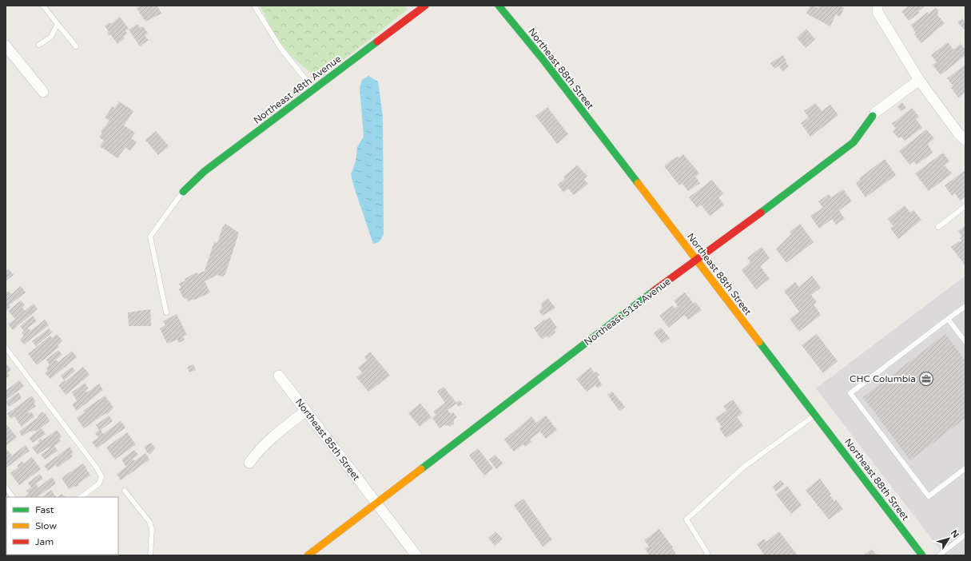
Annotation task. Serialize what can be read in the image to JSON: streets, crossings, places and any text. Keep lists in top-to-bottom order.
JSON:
{
  "streets": {
    "street": [
      "Northeast 88th Street",
      "Northeast 48th Avenue",
      "Northeast 51st Avenue",
      "Northeast 85th Street"
    ]
  },
  "crossings": [
    ["Northeast 88th Street", "Northeast 51st Avenue"],
    ["Northeast 51st Avenue", "Northeast 85th Street"]
  ],
  "places": {
    "office": ["CHC Columbia"]
  },
  "legend": ["Fast", "Slow", "Jam"],
  "north": "top right"
}
